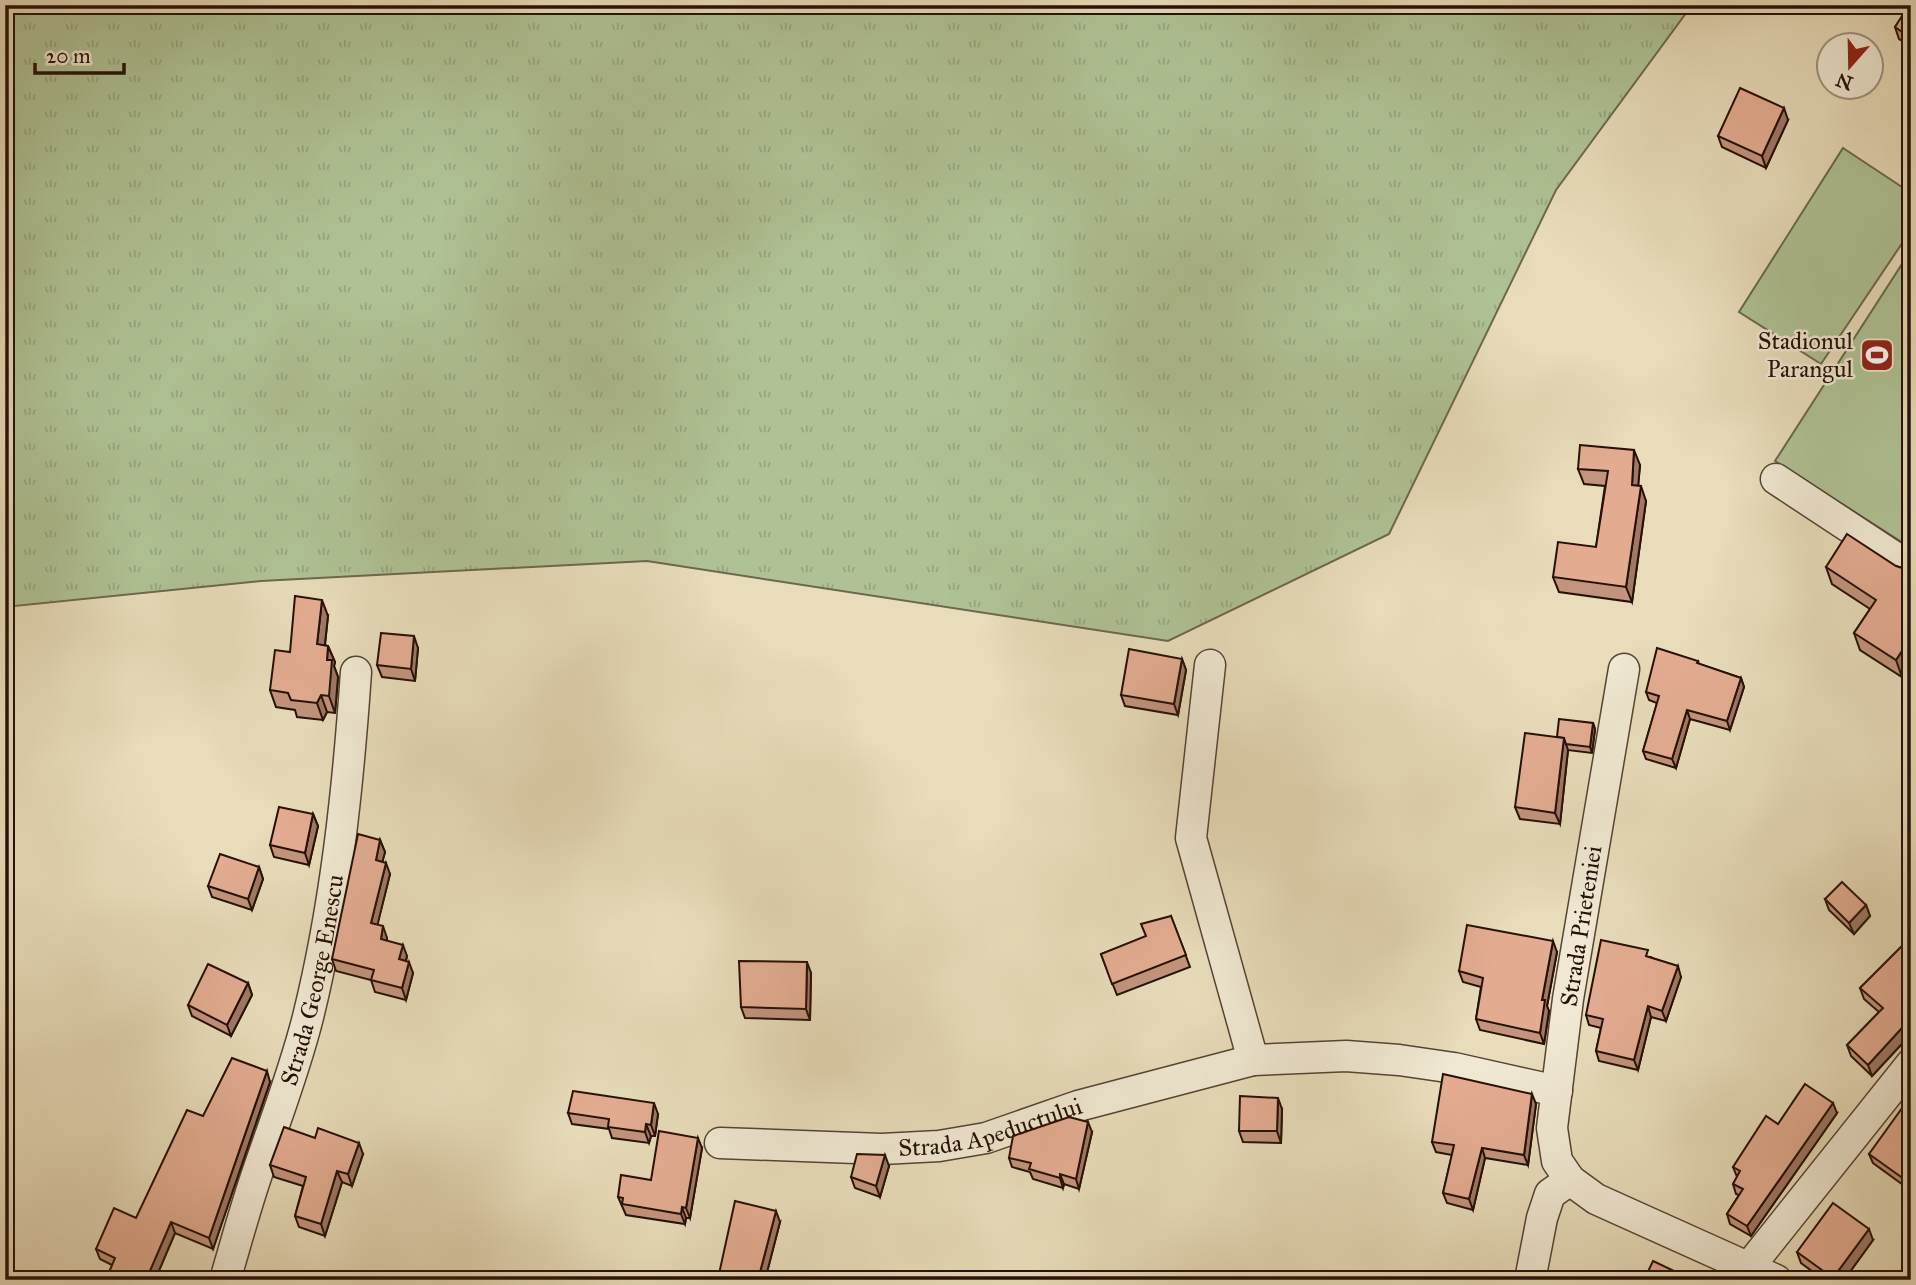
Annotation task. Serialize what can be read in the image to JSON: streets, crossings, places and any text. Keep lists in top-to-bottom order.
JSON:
{
  "streets": {
    "street": ["Strada Prieteniei", "Strada George Enescu", "Strada Apeductului"]
  },
  "crossings": [
    ["Strada Prieteniei", "Strada Apeductului"]
  ],
  "places": {
    "sports": ["Stadionul Parangul"]
  },
  "scale_bar": "20 m",
  "north": "bottom"
}
